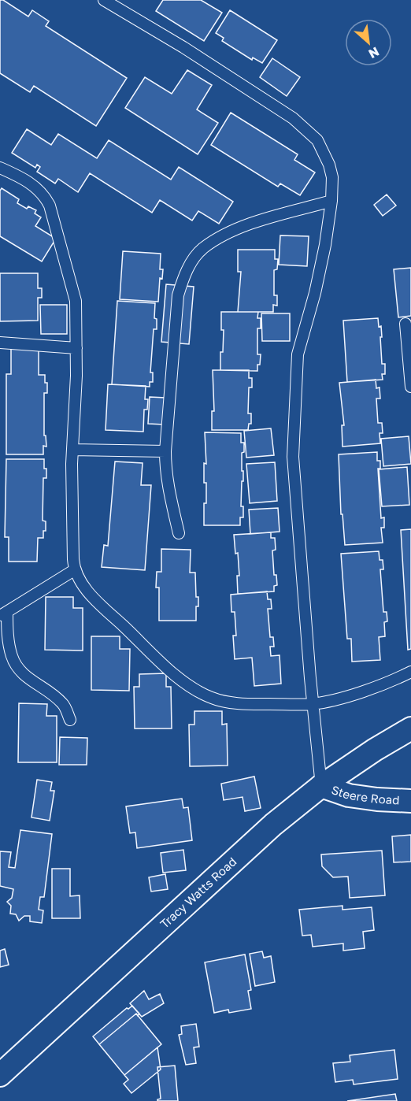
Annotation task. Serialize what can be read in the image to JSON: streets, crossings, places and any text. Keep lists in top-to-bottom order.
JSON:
{
  "streets": {
    "street": ["Steere Road", "Tracy Watts Road"]
  },
  "crossings": [
    ["Steere Road", "Tracy Watts Road"]
  ],
  "north": "bottom right"
}
